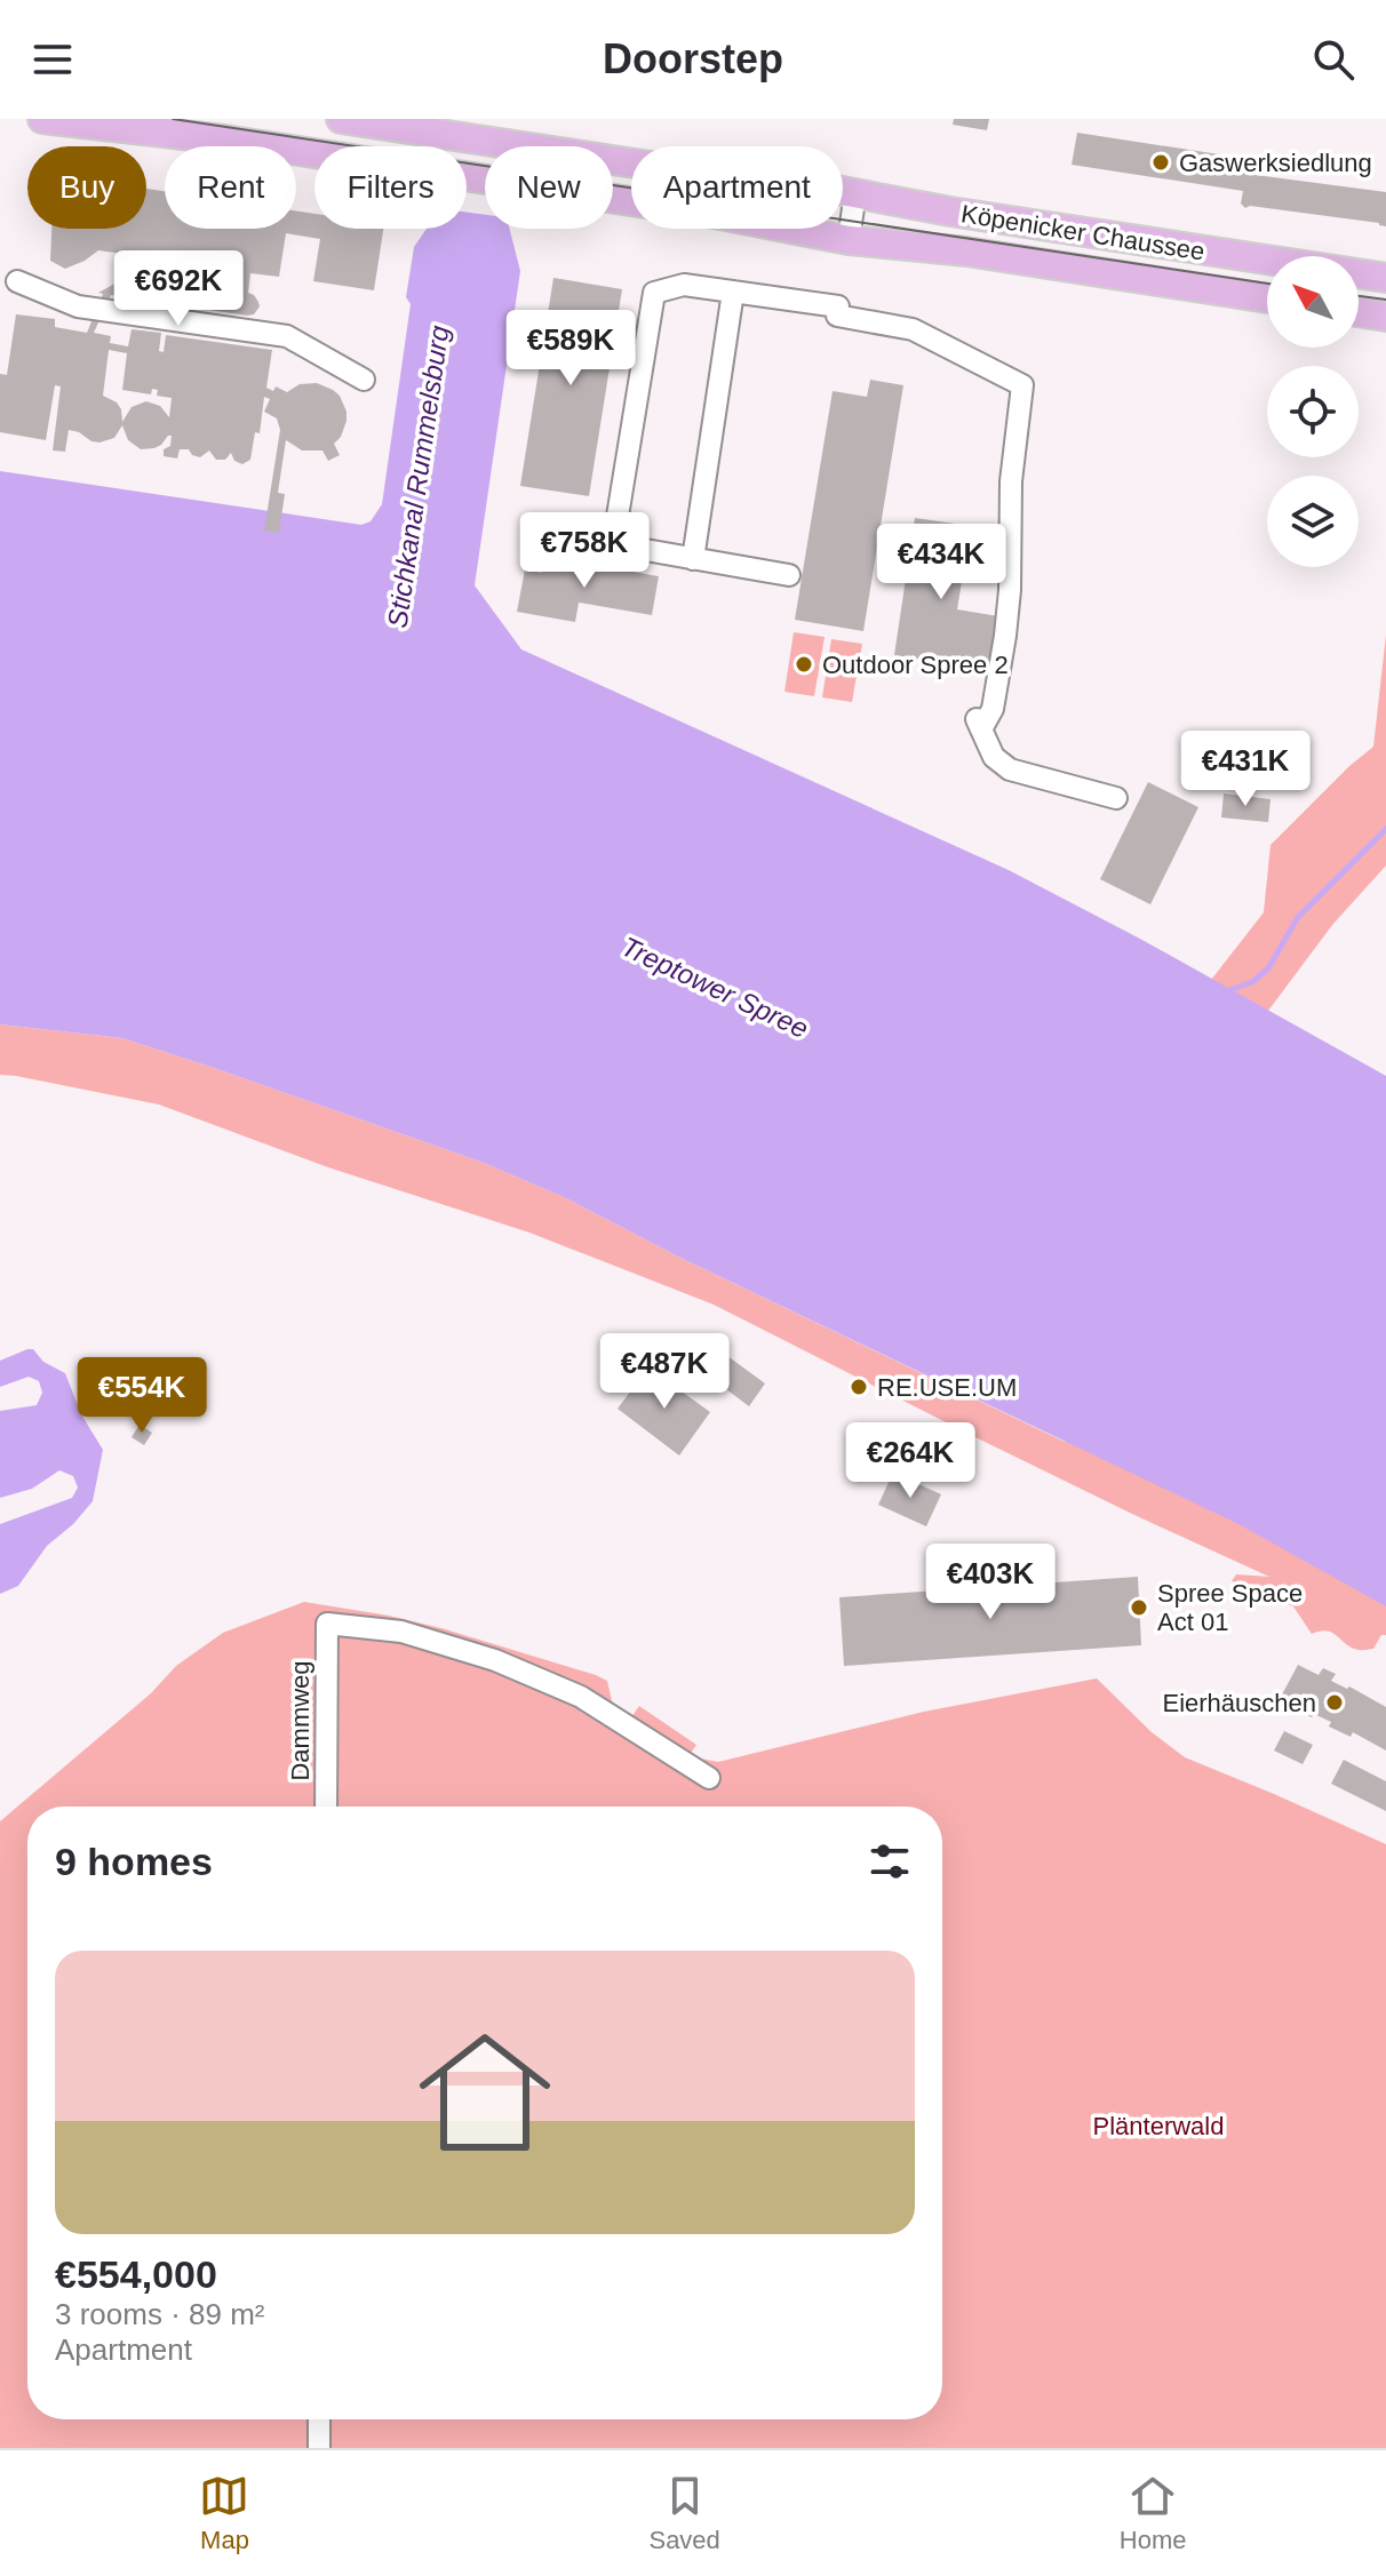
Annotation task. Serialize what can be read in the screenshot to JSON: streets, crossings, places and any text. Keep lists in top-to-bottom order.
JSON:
{
  "streets": {
    "main road": ["Köpenicker Chaussee"],
    "lane": ["Dammweg"]
  },
  "water": ["Stichkanal Rummelsburg", "Treptower Spree"],
  "parks": ["Plänterwald"],
  "places": [
    "Gaswerksiedlung",
    "Outdoor Spree 2",
    "RE.USE.UM",
    "Spree Space Act 01",
    "Eierhäuschen"
  ],
  "north": "top left",
  "page": {
    "header": "Doorstep",
    "chip": [
      "Buy",
      "Rent",
      "Filters",
      "New",
      "Apartment"
    ],
    "price": [
      "€692K",
      "€589K",
      "€758K",
      "€434K",
      "€431K",
      "€487K",
      "€554K",
      "€264K",
      "€403K"
    ],
    "heading": "9 homes",
    "list": [
      {
        "name": "€554,000",
        "note": "3 rooms · 89 m² · Apartment"
      }
    ],
    "tabs": ["Map", "Saved", "Home"]
  }
}
